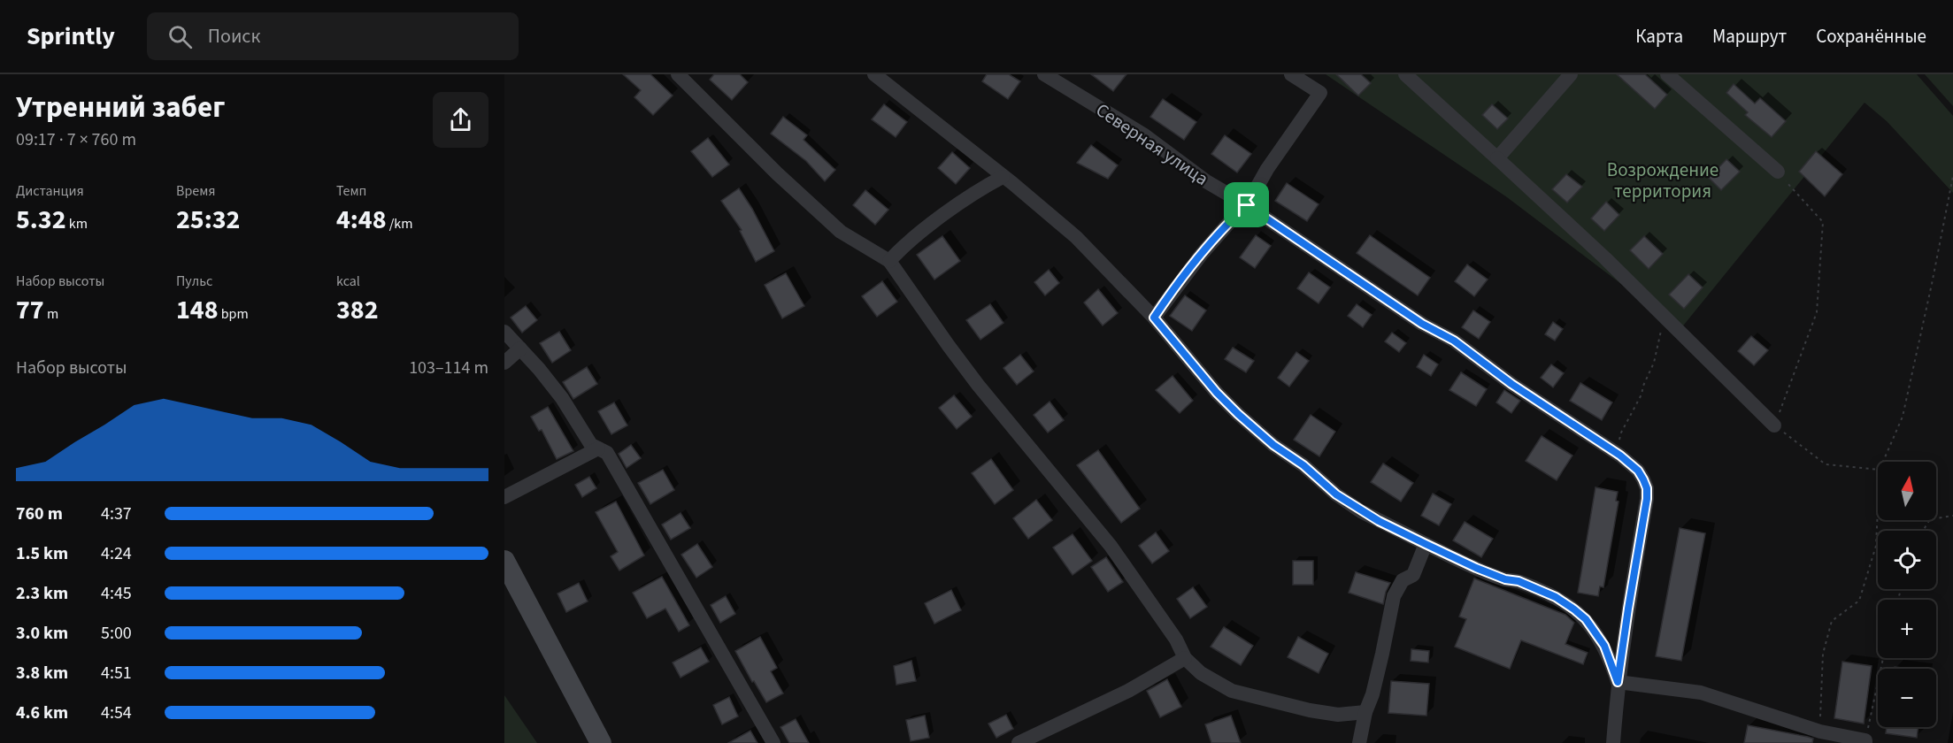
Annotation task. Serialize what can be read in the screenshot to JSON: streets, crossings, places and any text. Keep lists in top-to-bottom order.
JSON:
{
  "streets": {
    "street": ["Северная улица"]
  },
  "parks": ["Возрождение территория"],
  "north": "top",
  "page": {
    "header": "Sprintly",
    "search": "Поиск",
    "nav": ["Карта", "Маршрут", "Сохранённые"],
    "heading": ["Утренний забег", "09:17 · 7 × 760 m"],
    "stats": [
      ["Дистанция", "5.32 km"],
      ["Время", "25:32"],
      ["Темп", "4:48 /km"],
      ["Набор высоты", "77 m"],
      ["Пульс", "148 bpm"],
      ["kcal", "382"]
    ],
    "chart": ["Набор высоты", "103–114 m"],
    "map_buttons": ["+", "−"],
    "list": [
      {
        "name": "760 m",
        "note": "4:37"
      },
      {
        "name": "1.5 km",
        "note": "4:24"
      },
      {
        "name": "2.3 km",
        "note": "4:45"
      },
      {
        "name": "3.0 km",
        "note": "5:00"
      },
      {
        "name": "3.8 km",
        "note": "4:51"
      },
      {
        "name": "4.6 km",
        "note": "4:54"
      }
    ]
  }
}
